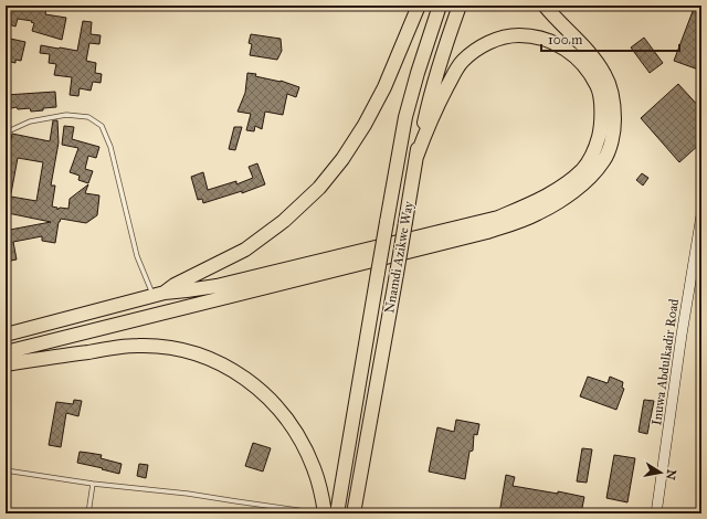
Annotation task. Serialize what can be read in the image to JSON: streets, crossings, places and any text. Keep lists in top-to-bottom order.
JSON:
{
  "streets": {
    "highway": ["Nnamdi Azikwe Way"],
    "street": ["Inuwa Abdulkadir Road"]
  },
  "scale_bar": "100 m",
  "north": "right"
}
